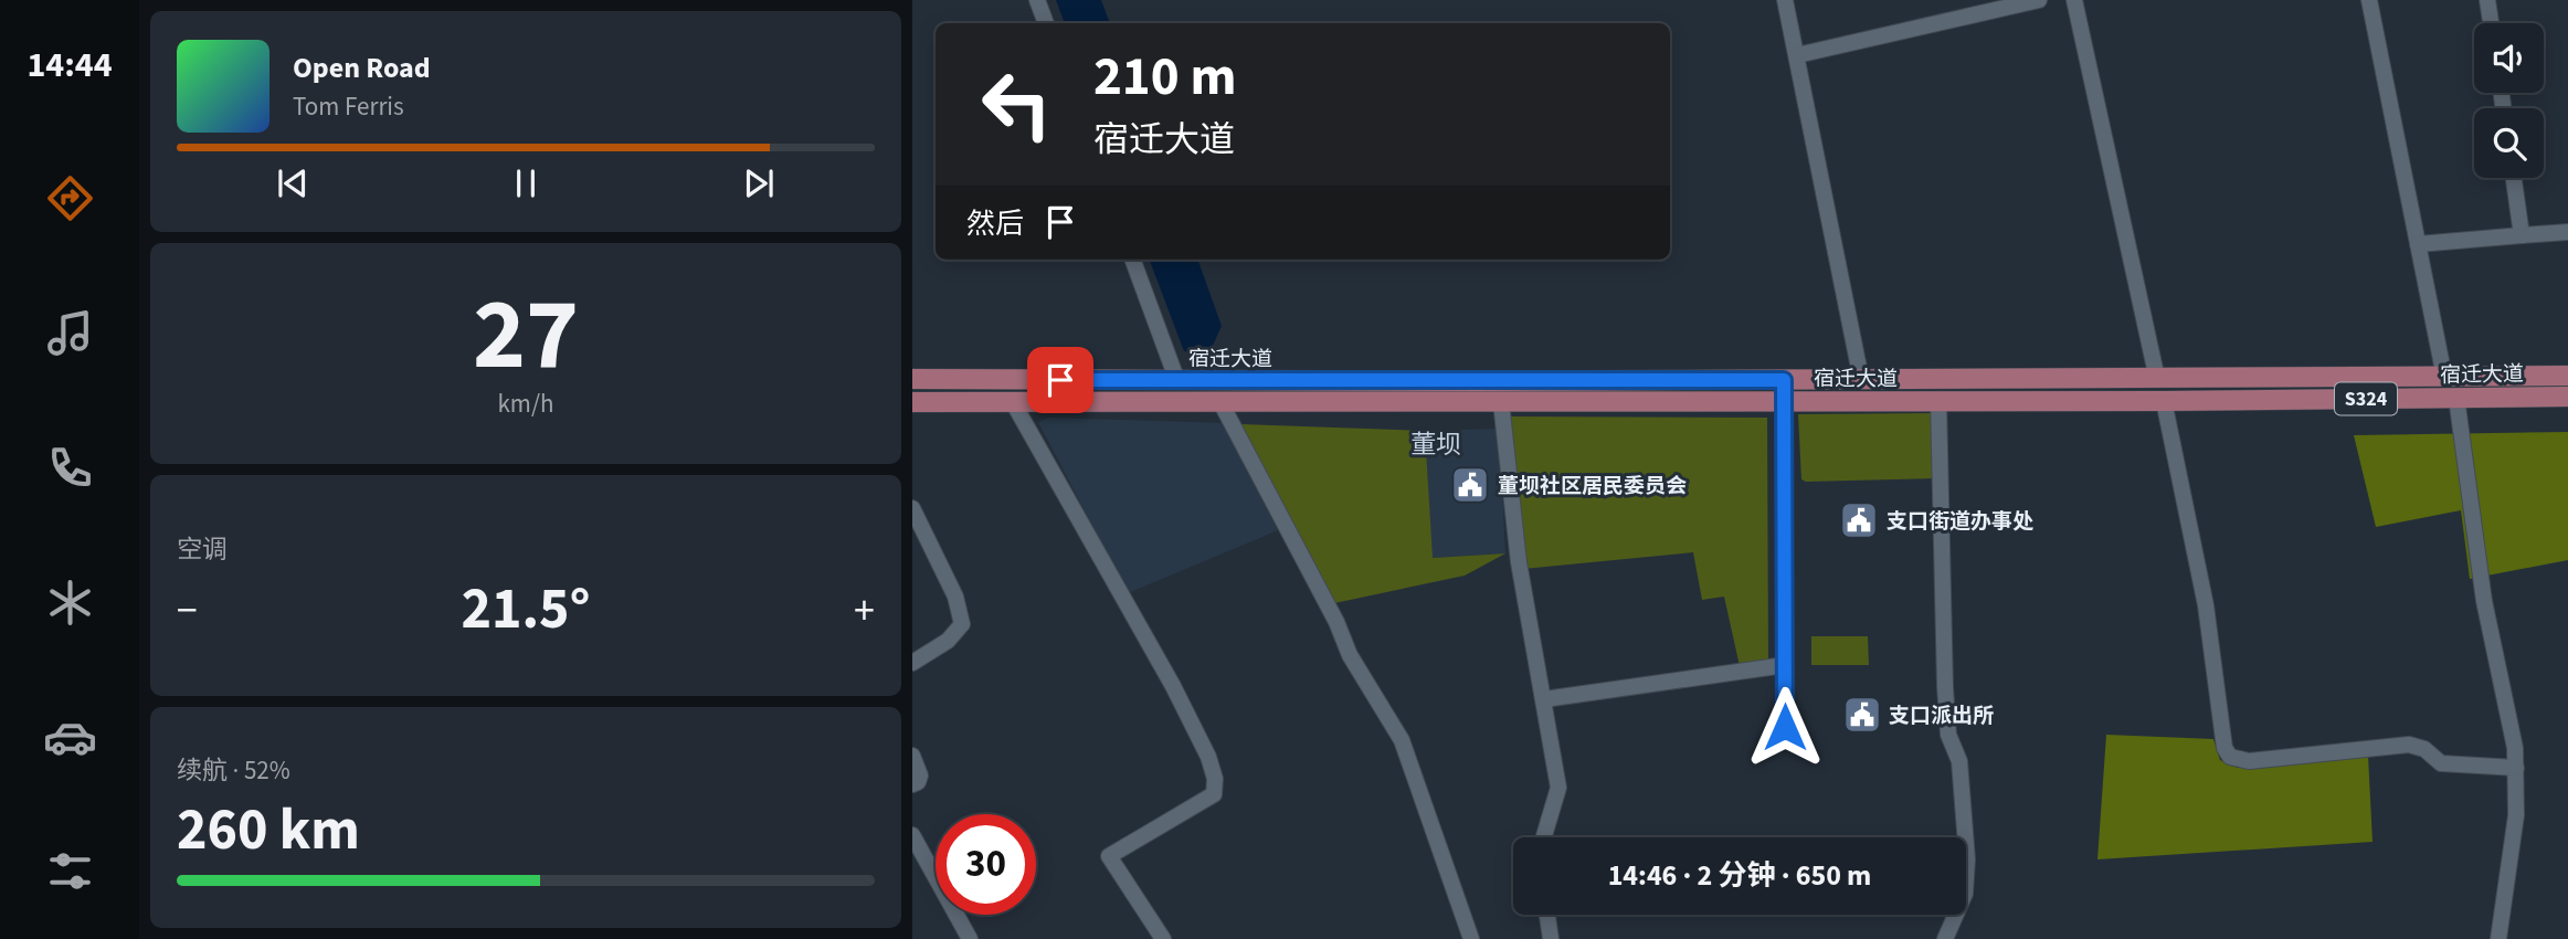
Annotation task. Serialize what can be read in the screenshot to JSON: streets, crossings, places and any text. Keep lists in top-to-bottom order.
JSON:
{
  "streets": {
    "main road": ["宿迁大道", "S324"]
  },
  "districts": ["董坝"],
  "places": {
    "public building": ["董坝社区居民委员会", "支口街道办事处", "支口派出所"]
  },
  "page": {
    "tabs": "14:44",
    "turn": ["210 m", "宿迁大道"],
    "song": ["Open Road", "Tom Ferris"],
    "then": "然后",
    "tile": [
      ["27", "km/h"],
      "空调",
      ["续航 · 52%", "260 km"]
    ],
    "heat": ["−", "21.5°", "+"],
    "limit": "30",
    "trip": "14:46 · 2 分钟 · 650 m"
  }
}
